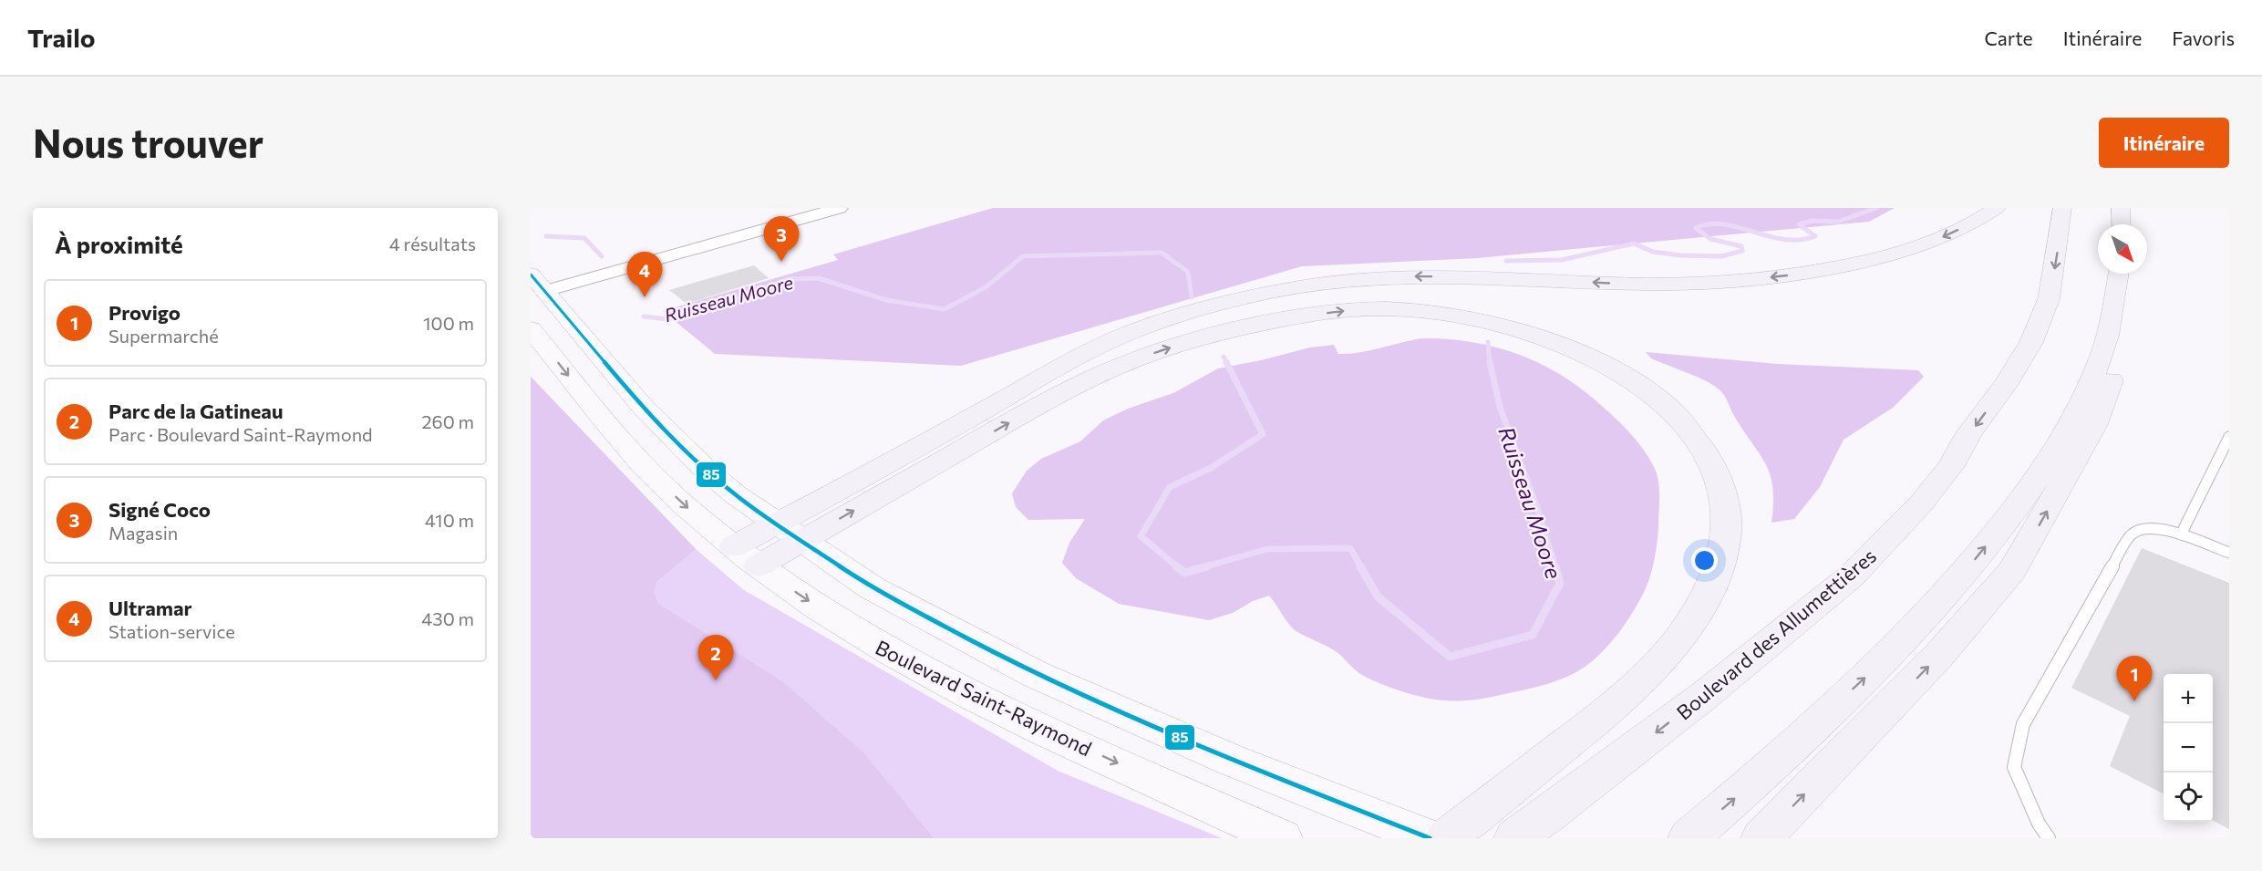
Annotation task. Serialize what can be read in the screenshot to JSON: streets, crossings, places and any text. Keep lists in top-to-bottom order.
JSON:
{
  "streets": {
    "highway": ["Boulevard des Allumettières"],
    "main road": ["Boulevard Saint-Raymond"]
  },
  "water": ["Ruisseau Moore"],
  "lines": ["transit line 85"],
  "north": "bottom right",
  "page": {
    "header": "Trailo",
    "nav": ["Carte", "Itinéraire", "Favoris"],
    "buttons": "Itinéraire",
    "title": "Nous trouver",
    "heading": ["À proximité", "4 résultats"],
    "pins": [
      "3",
      "4",
      "2",
      "1"
    ],
    "list": [
      {
        "mark": "1",
        "name": "Provigo",
        "note": "Supermarché",
        "value": "100 m"
      },
      {
        "mark": "2",
        "name": "Parc de la Gatineau",
        "note": "Parc · Boulevard Saint-Raymond",
        "value": "260 m"
      },
      {
        "mark": "3",
        "name": "Signé Coco",
        "note": "Magasin",
        "value": "410 m"
      },
      {
        "mark": "4",
        "name": "Ultramar",
        "note": "Station-service",
        "value": "430 m"
      }
    ],
    "map_buttons": ["+", "−"]
  }
}
